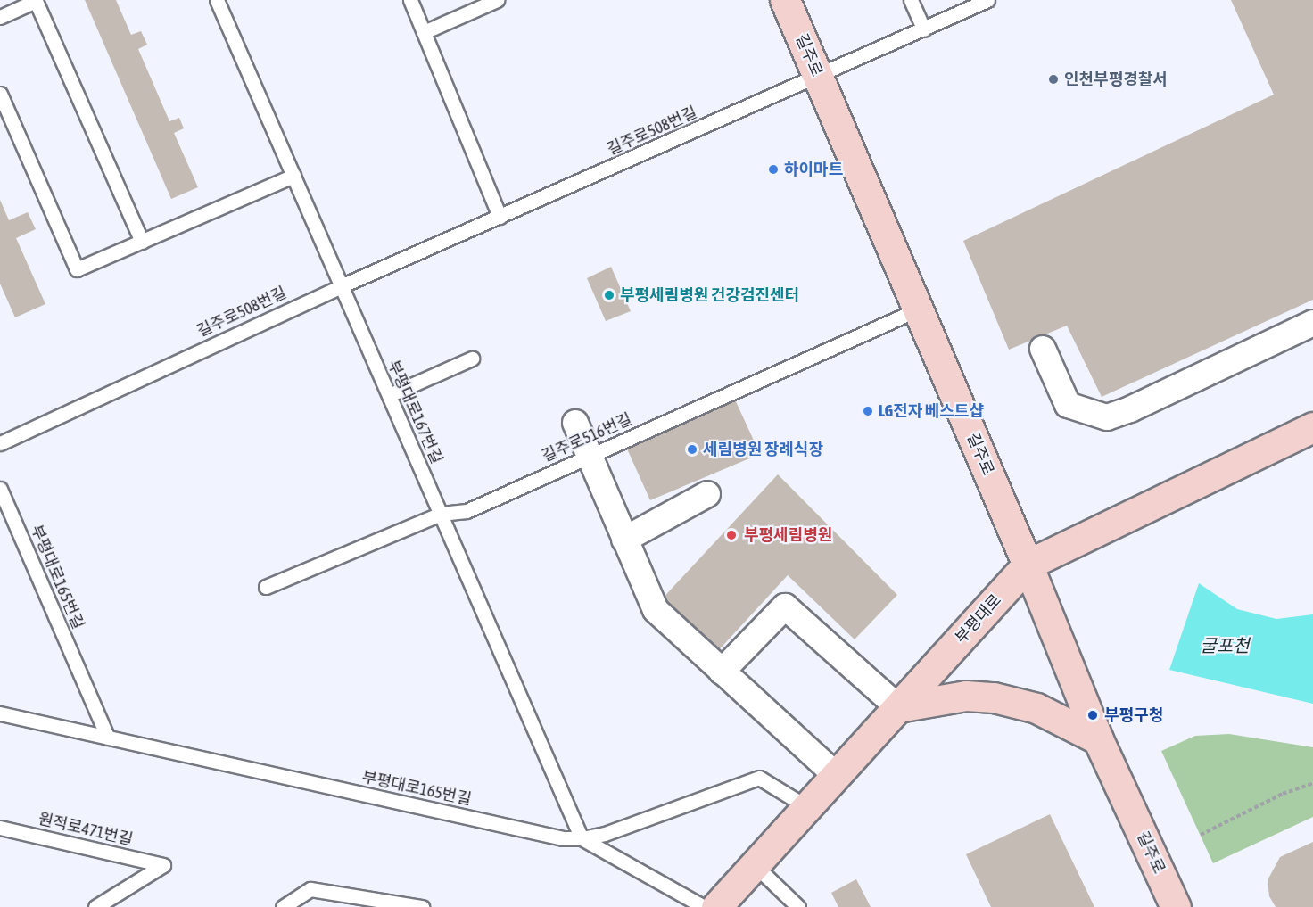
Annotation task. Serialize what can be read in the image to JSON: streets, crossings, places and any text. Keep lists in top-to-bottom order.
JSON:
{
  "streets": {
    "main road": ["길주로", "부평대로"],
    "lane": [
      "길주로508번길",
      "부평대로167번길",
      "길주로516번길",
      "부평대로165번길",
      "원적로471번길"
    ]
  },
  "crossings": [
    ["길주로", "길주로508번길"],
    ["길주로", "길주로516번길"],
    ["길주로", "부평대로"],
    ["길주로508번길", "부평대로167번길"],
    ["부평대로167번길", "길주로516번길"],
    ["부평대로167번길", "부평대로165번길"]
  ],
  "water": ["굴포천"],
  "places": [
    "인천부평경찰서",
    "하이마트",
    "부평세림병원 건강검진센터",
    "LG전자 베스트샵",
    "세림병원 장례식장",
    "부평세림병원",
    "부평구청"
  ]
}
